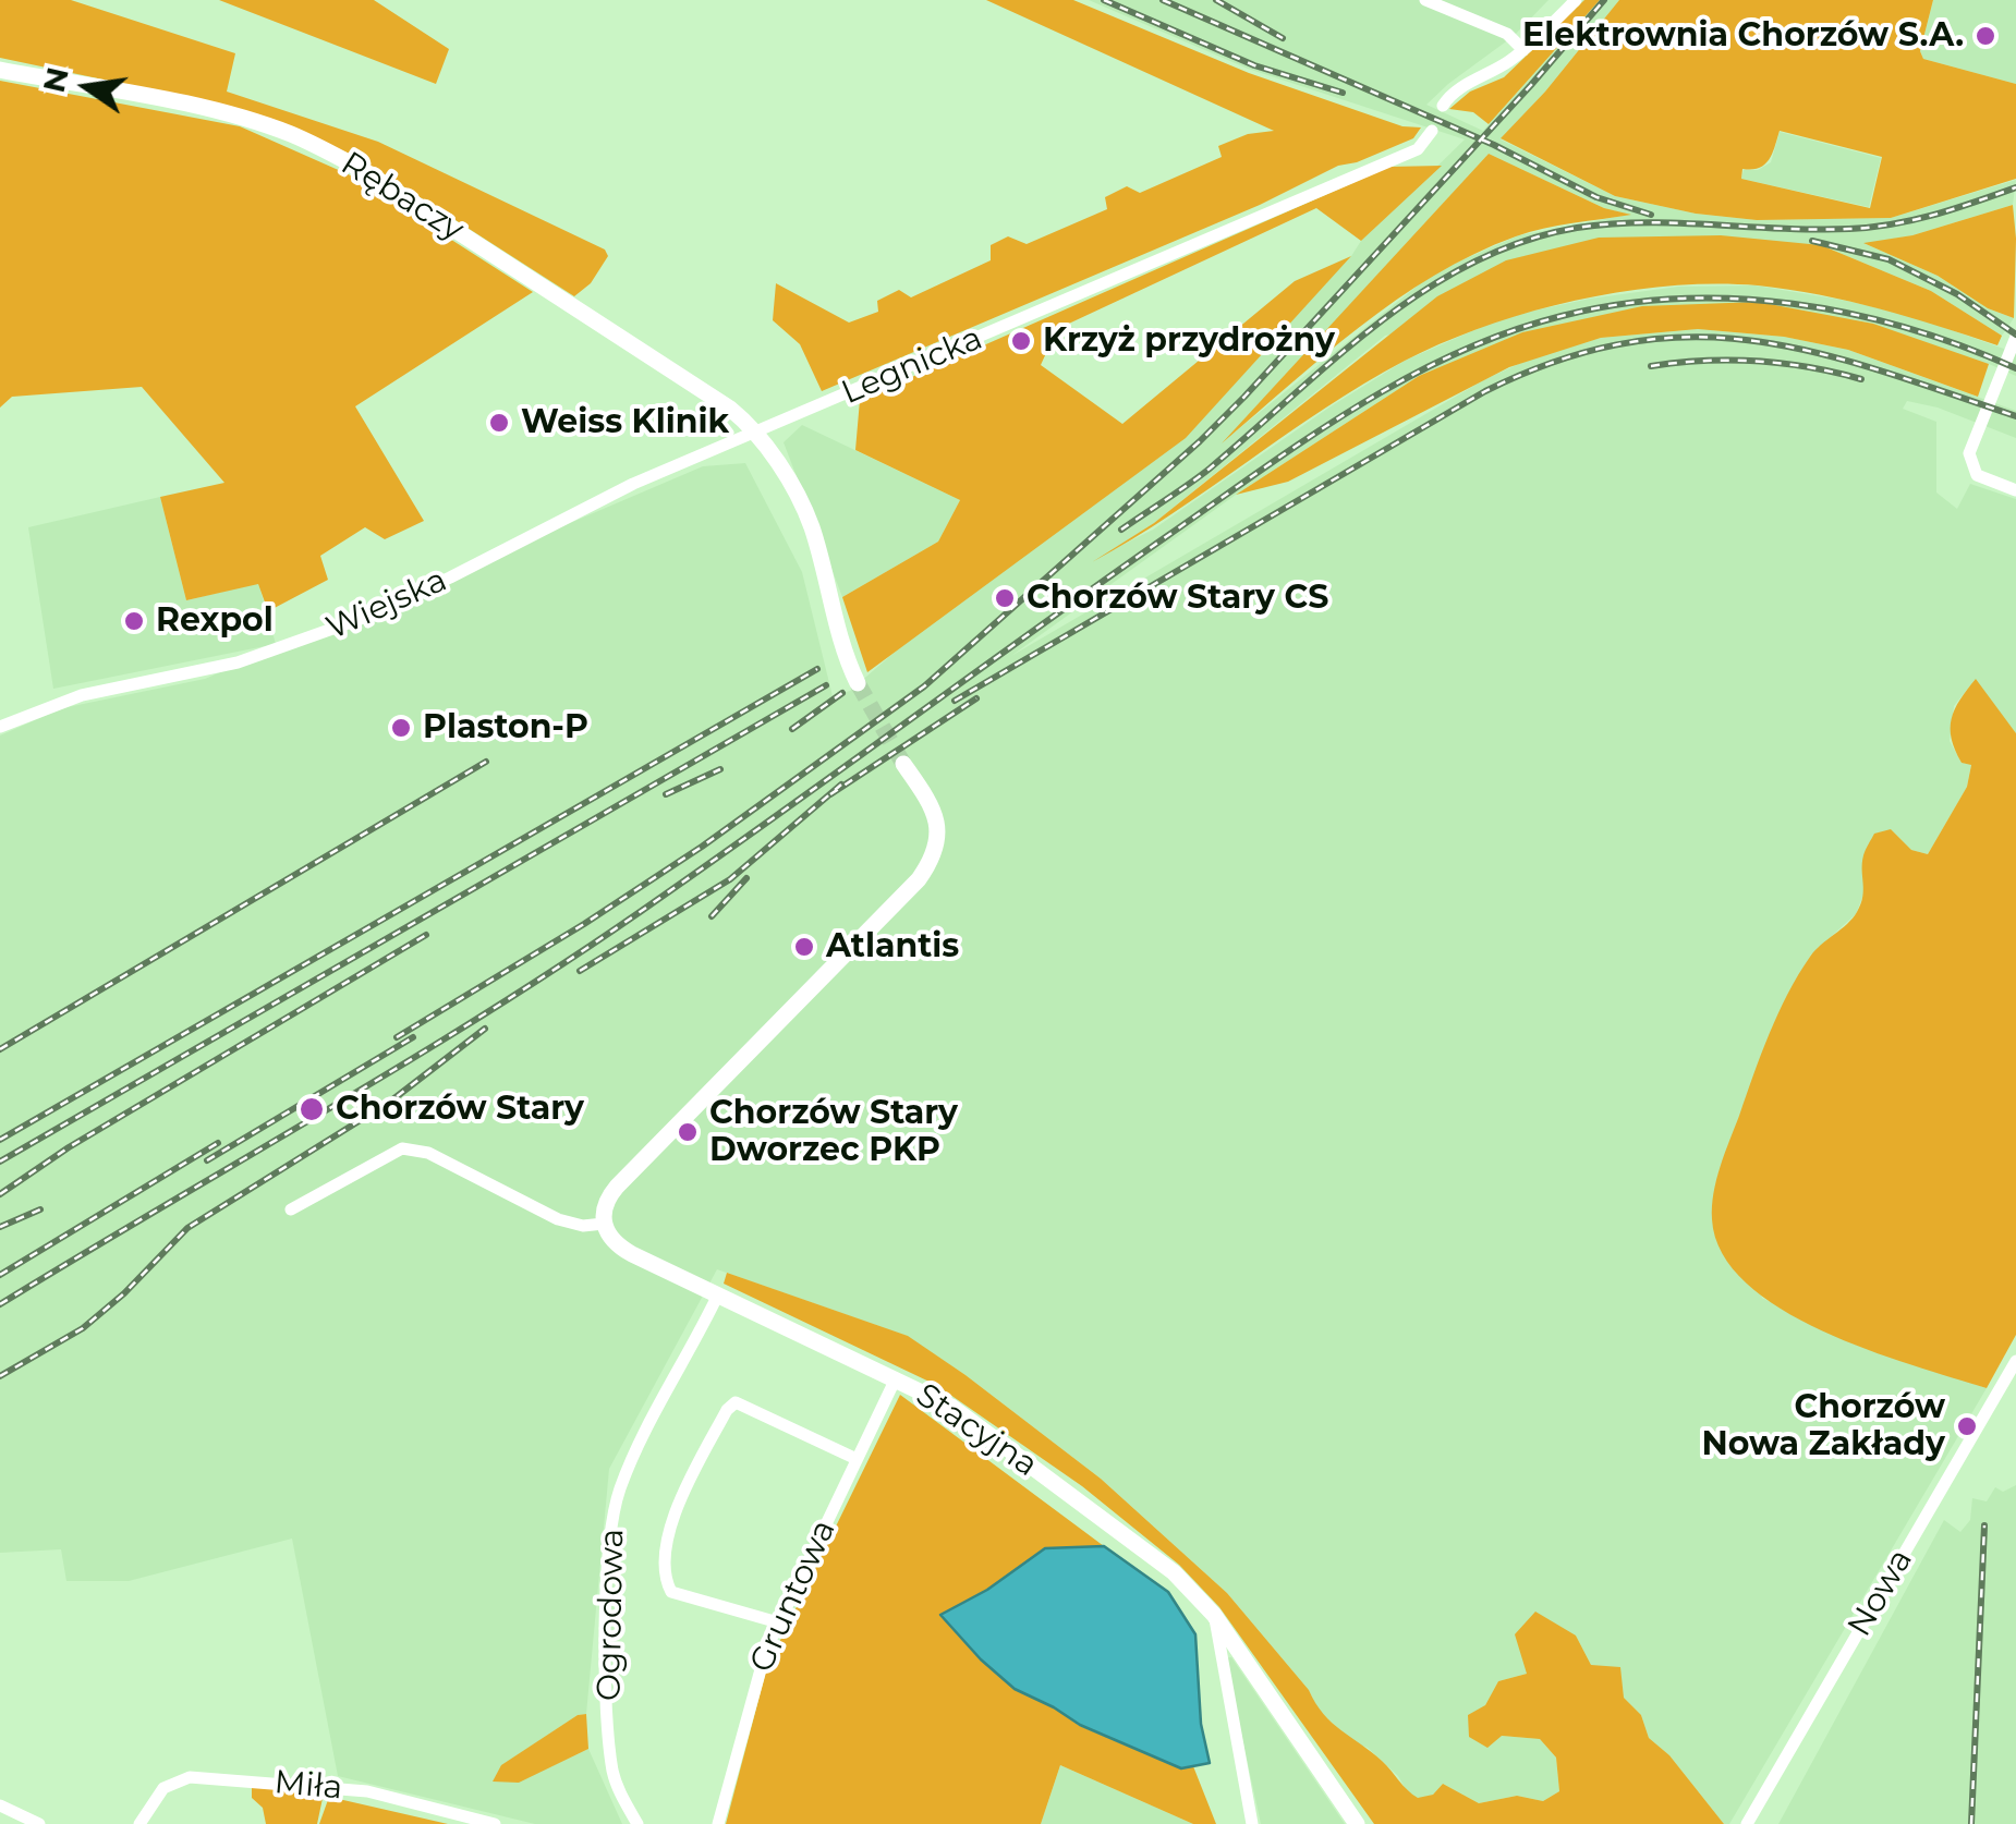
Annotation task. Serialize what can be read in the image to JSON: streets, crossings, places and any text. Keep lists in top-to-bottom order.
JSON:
{
  "streets": {
    "street": [
      "Rębaczy",
      "Legnicka",
      "Wiejska",
      "Stacyjna",
      "Nowa",
      "Gruntowa",
      "Ogrodowa",
      "Miła"
    ]
  },
  "crossings": [
    ["Rębaczy", "Legnicka"],
    ["Rębaczy", "Wiejska"],
    ["Legnicka", "Wiejska"],
    ["Stacyjna", "Gruntowa"],
    ["Stacyjna", "Ogrodowa"]
  ],
  "places": [
    "Elektrownia Chorzów S.A.",
    "Krzyż przydrożny",
    "Weiss Klinik",
    "Chorzów Stary CS",
    "Rexpol",
    "Plaston-P",
    "Atlantis",
    "Chorzów Stary",
    "Chorzów Stary Dworzec PKP",
    "Chorzów Nowa Zakłady"
  ],
  "north": "left"
}
